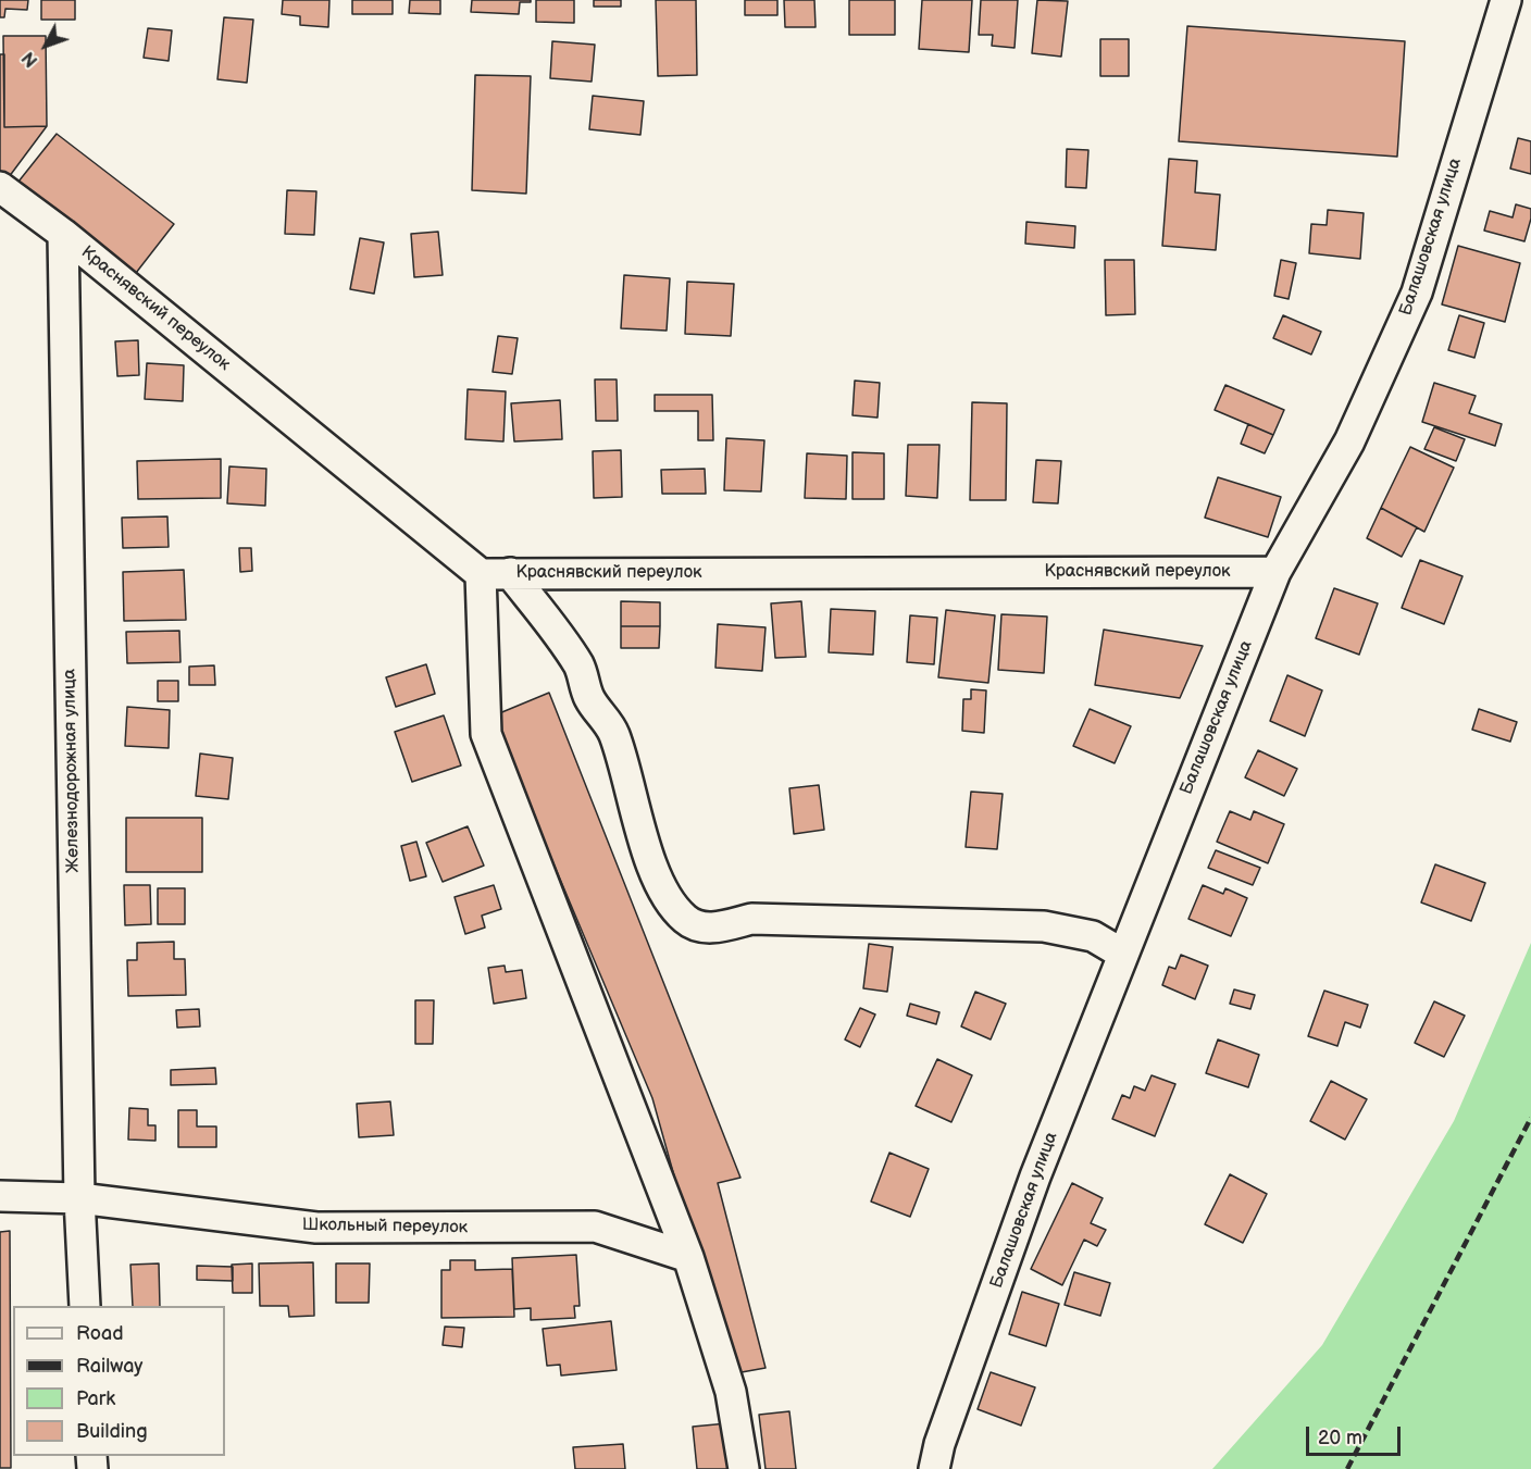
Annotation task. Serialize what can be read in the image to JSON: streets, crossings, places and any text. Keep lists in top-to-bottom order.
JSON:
{
  "streets": {
    "street": [
      "Балашовская улица",
      "Краснявский переулок",
      "Железнодорожная улица",
      "Школьный переулок"
    ]
  },
  "crossings": [
    ["Балашовская улица", "Краснявский переулок"],
    ["Краснявский переулок", "Железнодорожная улица"],
    ["Железнодорожная улица", "Школьный переулок"]
  ],
  "legend": [
    "Road",
    "Railway",
    "Park",
    "Building"
  ],
  "scale_bar": "20 m",
  "north": "bottom left"
}
